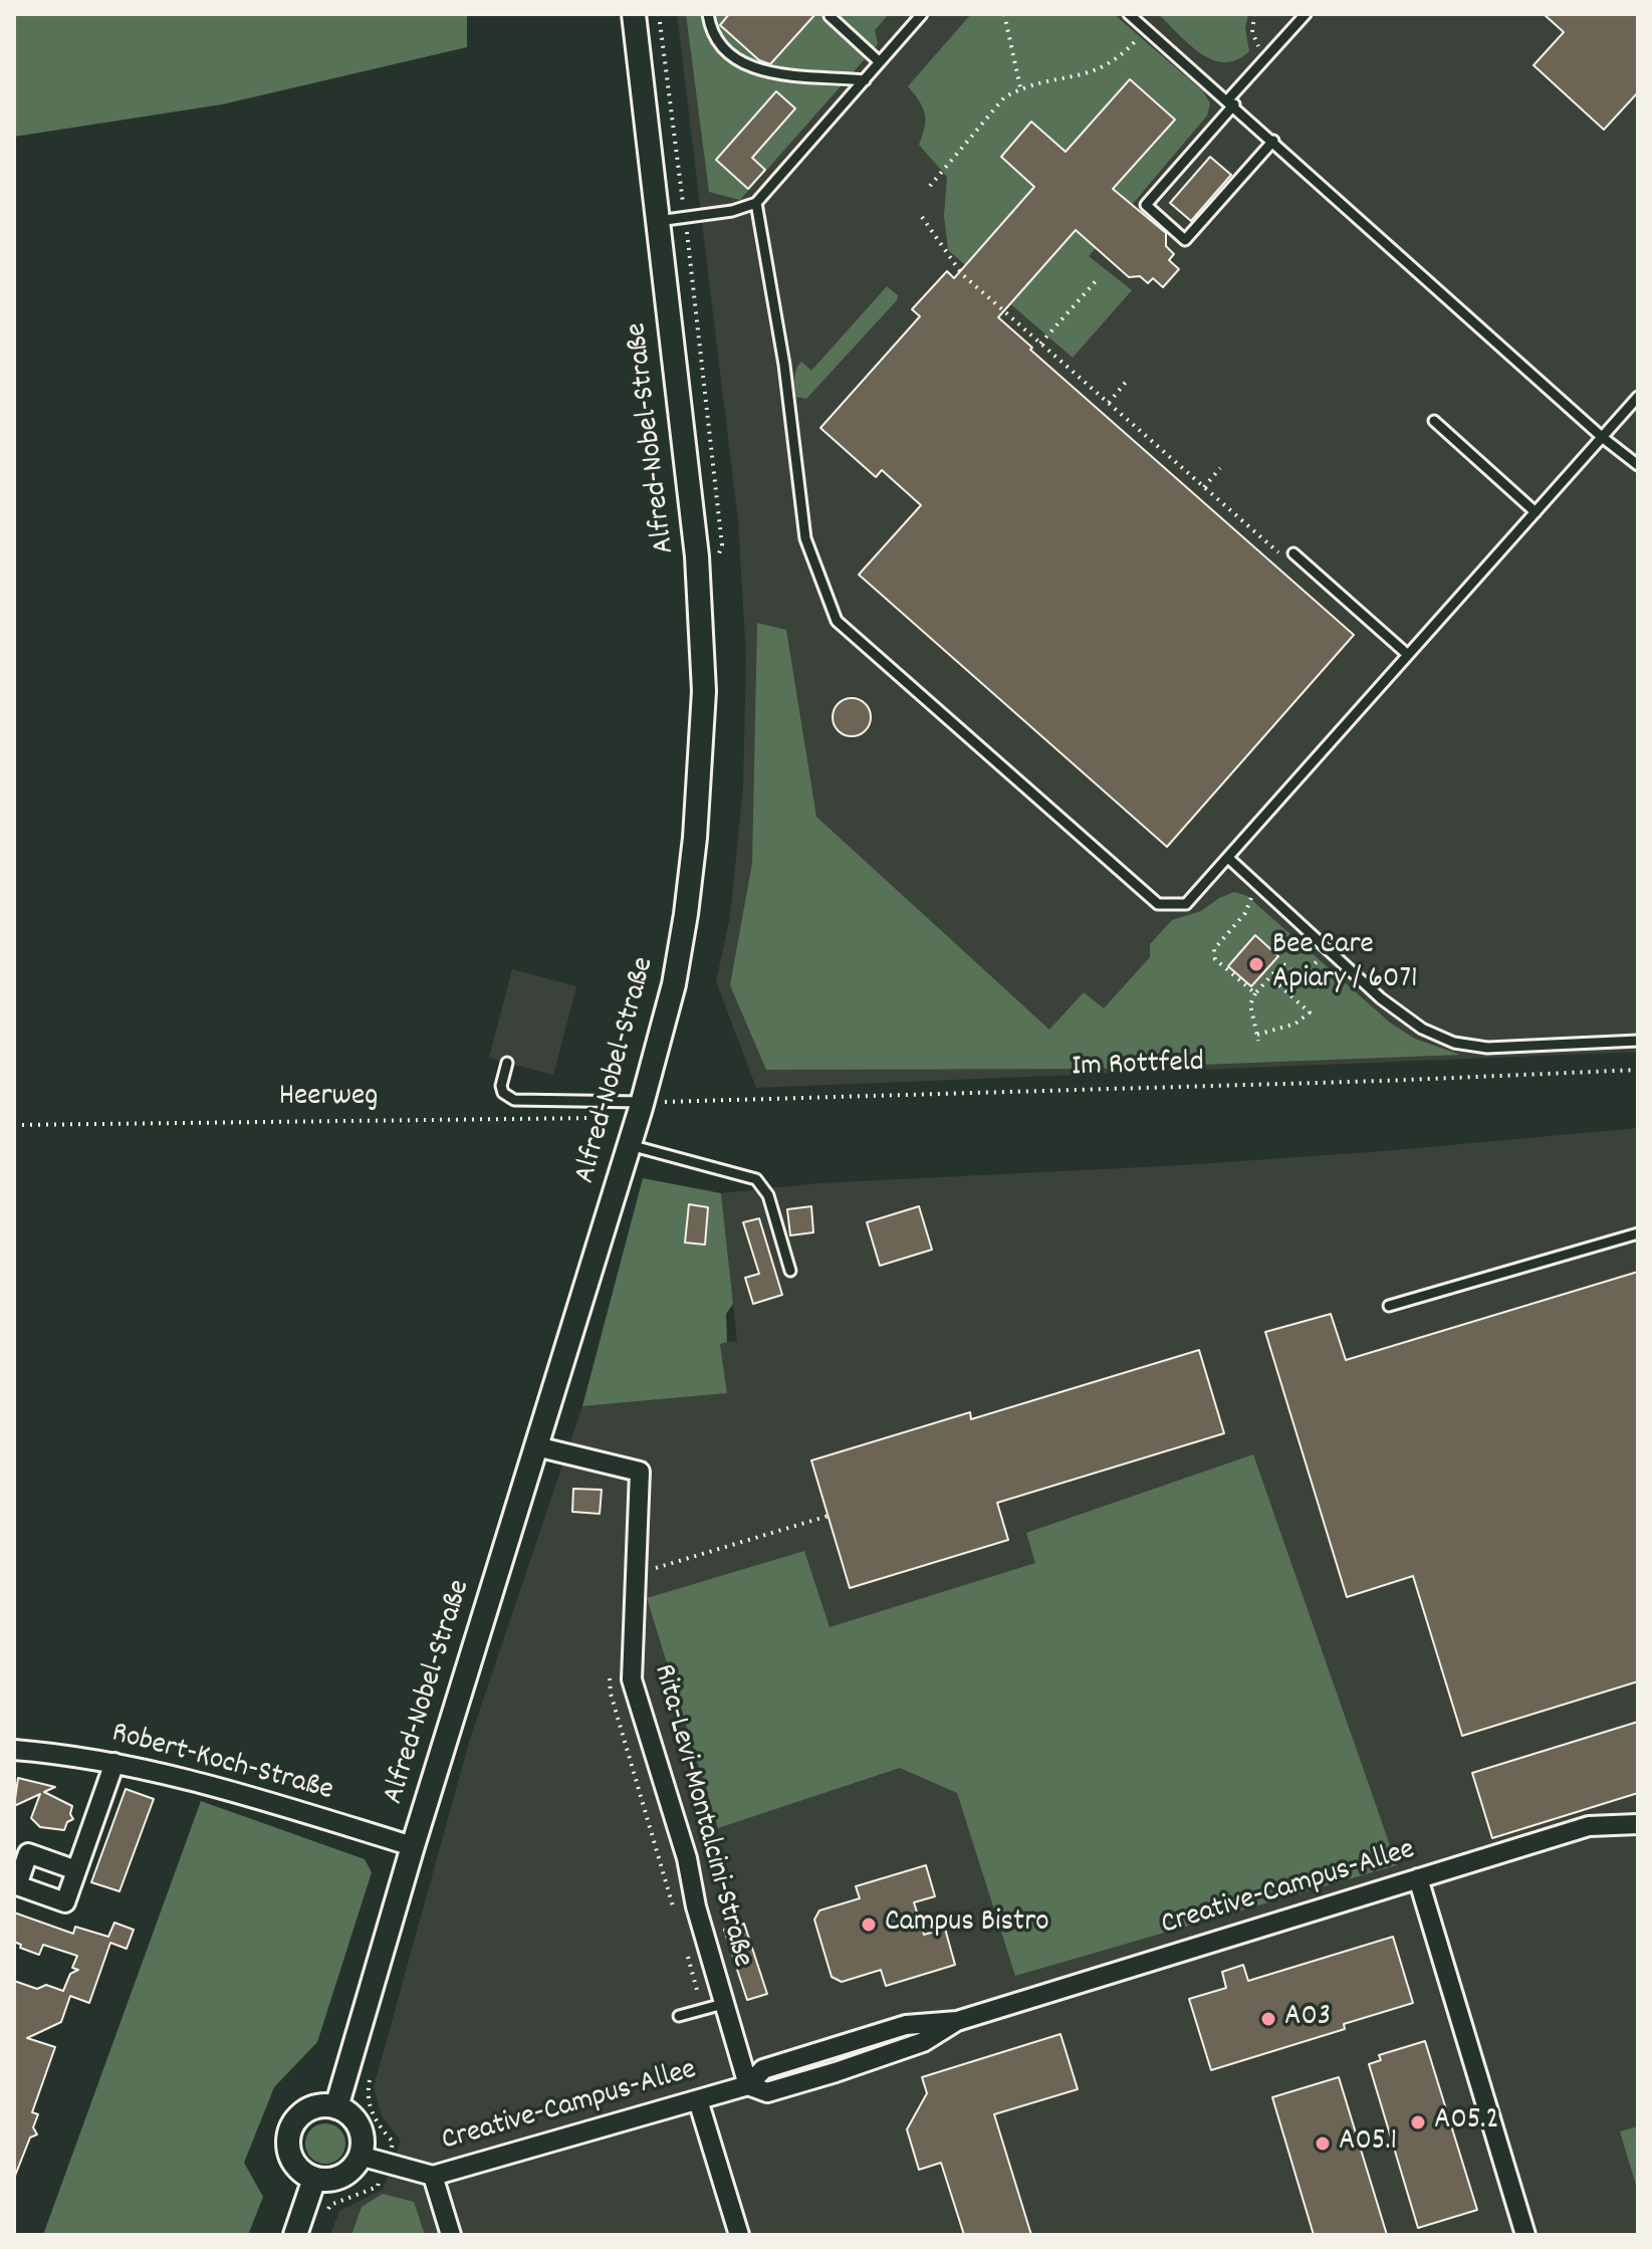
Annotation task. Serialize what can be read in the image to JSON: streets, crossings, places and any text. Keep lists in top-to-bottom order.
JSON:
{
  "streets": {
    "street": [
      "Alfred-Nobel-Straße",
      "Robert-Koch-Straße",
      "Rita-Levi-Montalcini-Straße",
      "Creative-Campus-Allee"
    ],
    "path": ["Im Rottfeld", "Heerweg"]
  },
  "crossings": [
    ["Alfred-Nobel-Straße", "Im Rottfeld"],
    ["Alfred-Nobel-Straße", "Robert-Koch-Straße"],
    ["Alfred-Nobel-Straße", "Rita-Levi-Montalcini-Straße"],
    ["Alfred-Nobel-Straße", "Creative-Campus-Allee"],
    ["Rita-Levi-Montalcini-Straße", "Creative-Campus-Allee"]
  ],
  "places": [
    "Bee Care Apiary / 6071",
    "Campus Bistro",
    "A03",
    "A05.2",
    "A05.1"
  ]
}
